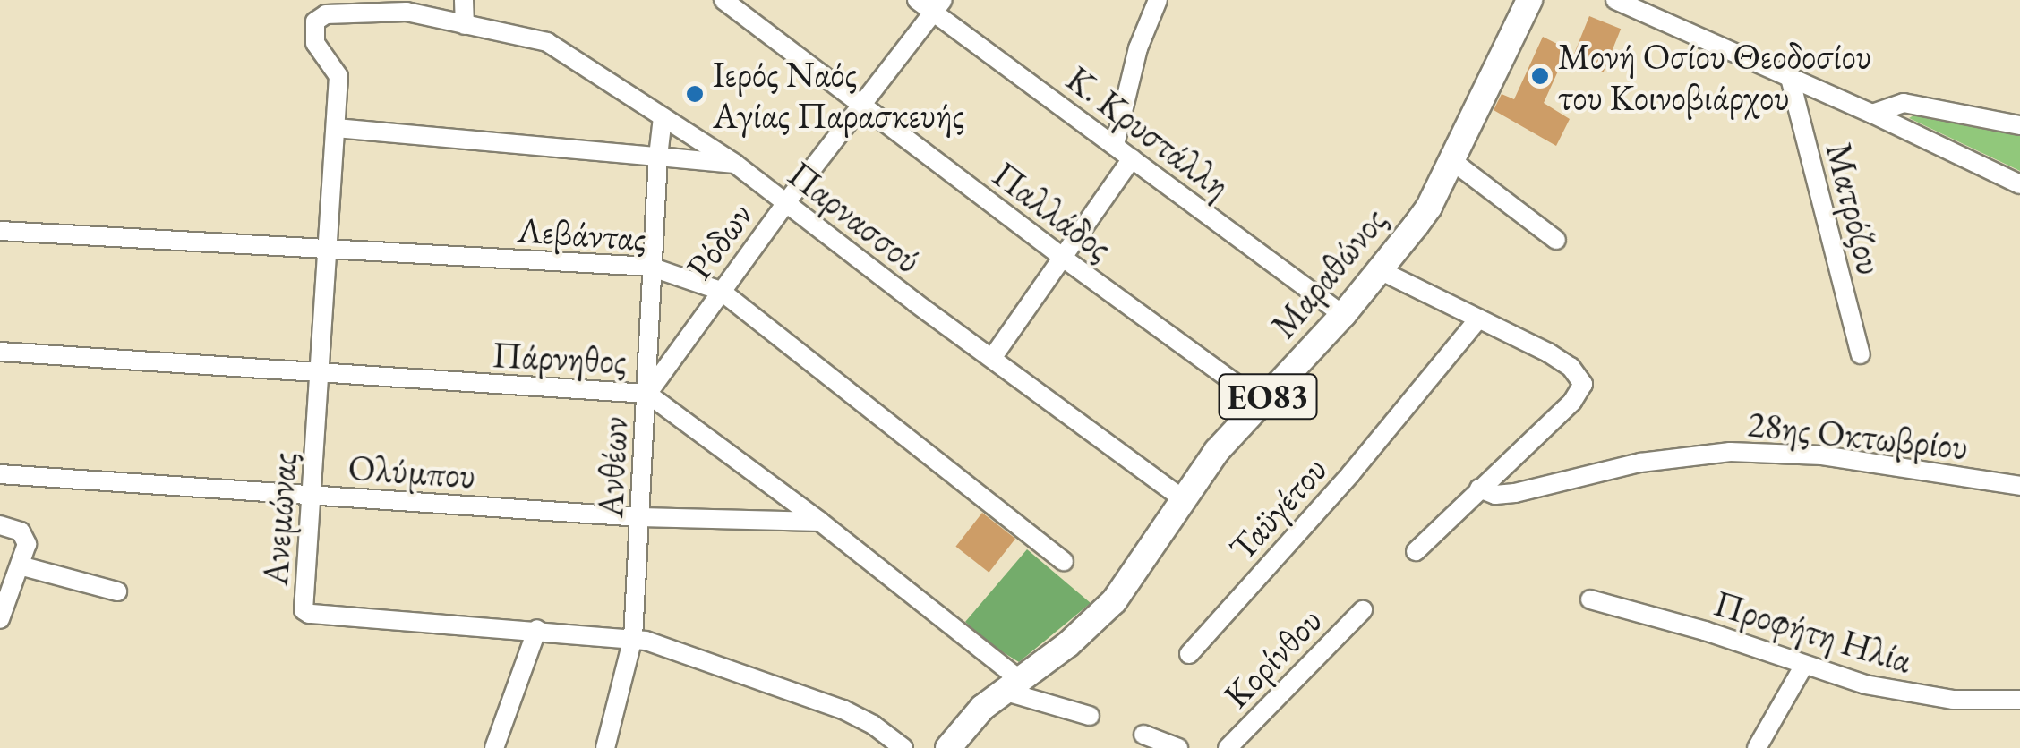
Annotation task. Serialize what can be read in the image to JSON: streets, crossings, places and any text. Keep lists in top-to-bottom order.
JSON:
{
  "streets": {
    "main road": ["Μαραθώνος", "ΕΟ83"],
    "street": [
      "Κ. Κρυστάλλη",
      "Ματρόζου",
      "Παλλάδος",
      "Παρνασσού",
      "Λεβάντας",
      "Ρόδων",
      "Πάρνηθος",
      "28ης Οκτωβρίου",
      "Ανθέων",
      "Ολύμπου",
      "Ταϋγέτου",
      "Ανεμώνας",
      "Προφήτη Ηλία",
      "Κορίνθου"
    ]
  },
  "crossings": [
    ["Κ. Κρυστάλλη", "Ρόδων"],
    ["Κ. Κρυστάλλη", "Μαραθώνος"],
    ["Παλλάδος", "Ρόδων"],
    ["Παλλάδος", "Μαραθώνος"],
    ["Παρνασσού", "Ρόδων"],
    ["Παρνασσού", "Μαραθώνος"],
    ["Παρνασσού", "Ανθέων"],
    ["Παρνασσού", "Ανεμώνας"],
    ["Λεβάντας", "Ρόδων"],
    ["Λεβάντας", "Ανθέων"],
    ["Λεβάντας", "Ανεμώνας"],
    ["Ρόδων", "Πάρνηθος"],
    ["Ρόδων", "Ανθέων"],
    ["Μαραθώνος", "Πάρνηθος"],
    ["Πάρνηθος", "Ανθέων"],
    ["Πάρνηθος", "Ολύμπου"],
    ["Πάρνηθος", "Ανεμώνας"],
    ["Ανθέων", "Ολύμπου"],
    ["Ανθέων", "Ανεμώνας"],
    ["Ολύμπου", "Ανεμώνας"]
  ],
  "places": ["Μονή Οσίου Θεοδοσίου του Κοινοβιάρχου", "Ιερός Ναός Αγίας Παρασκευής"]
}
